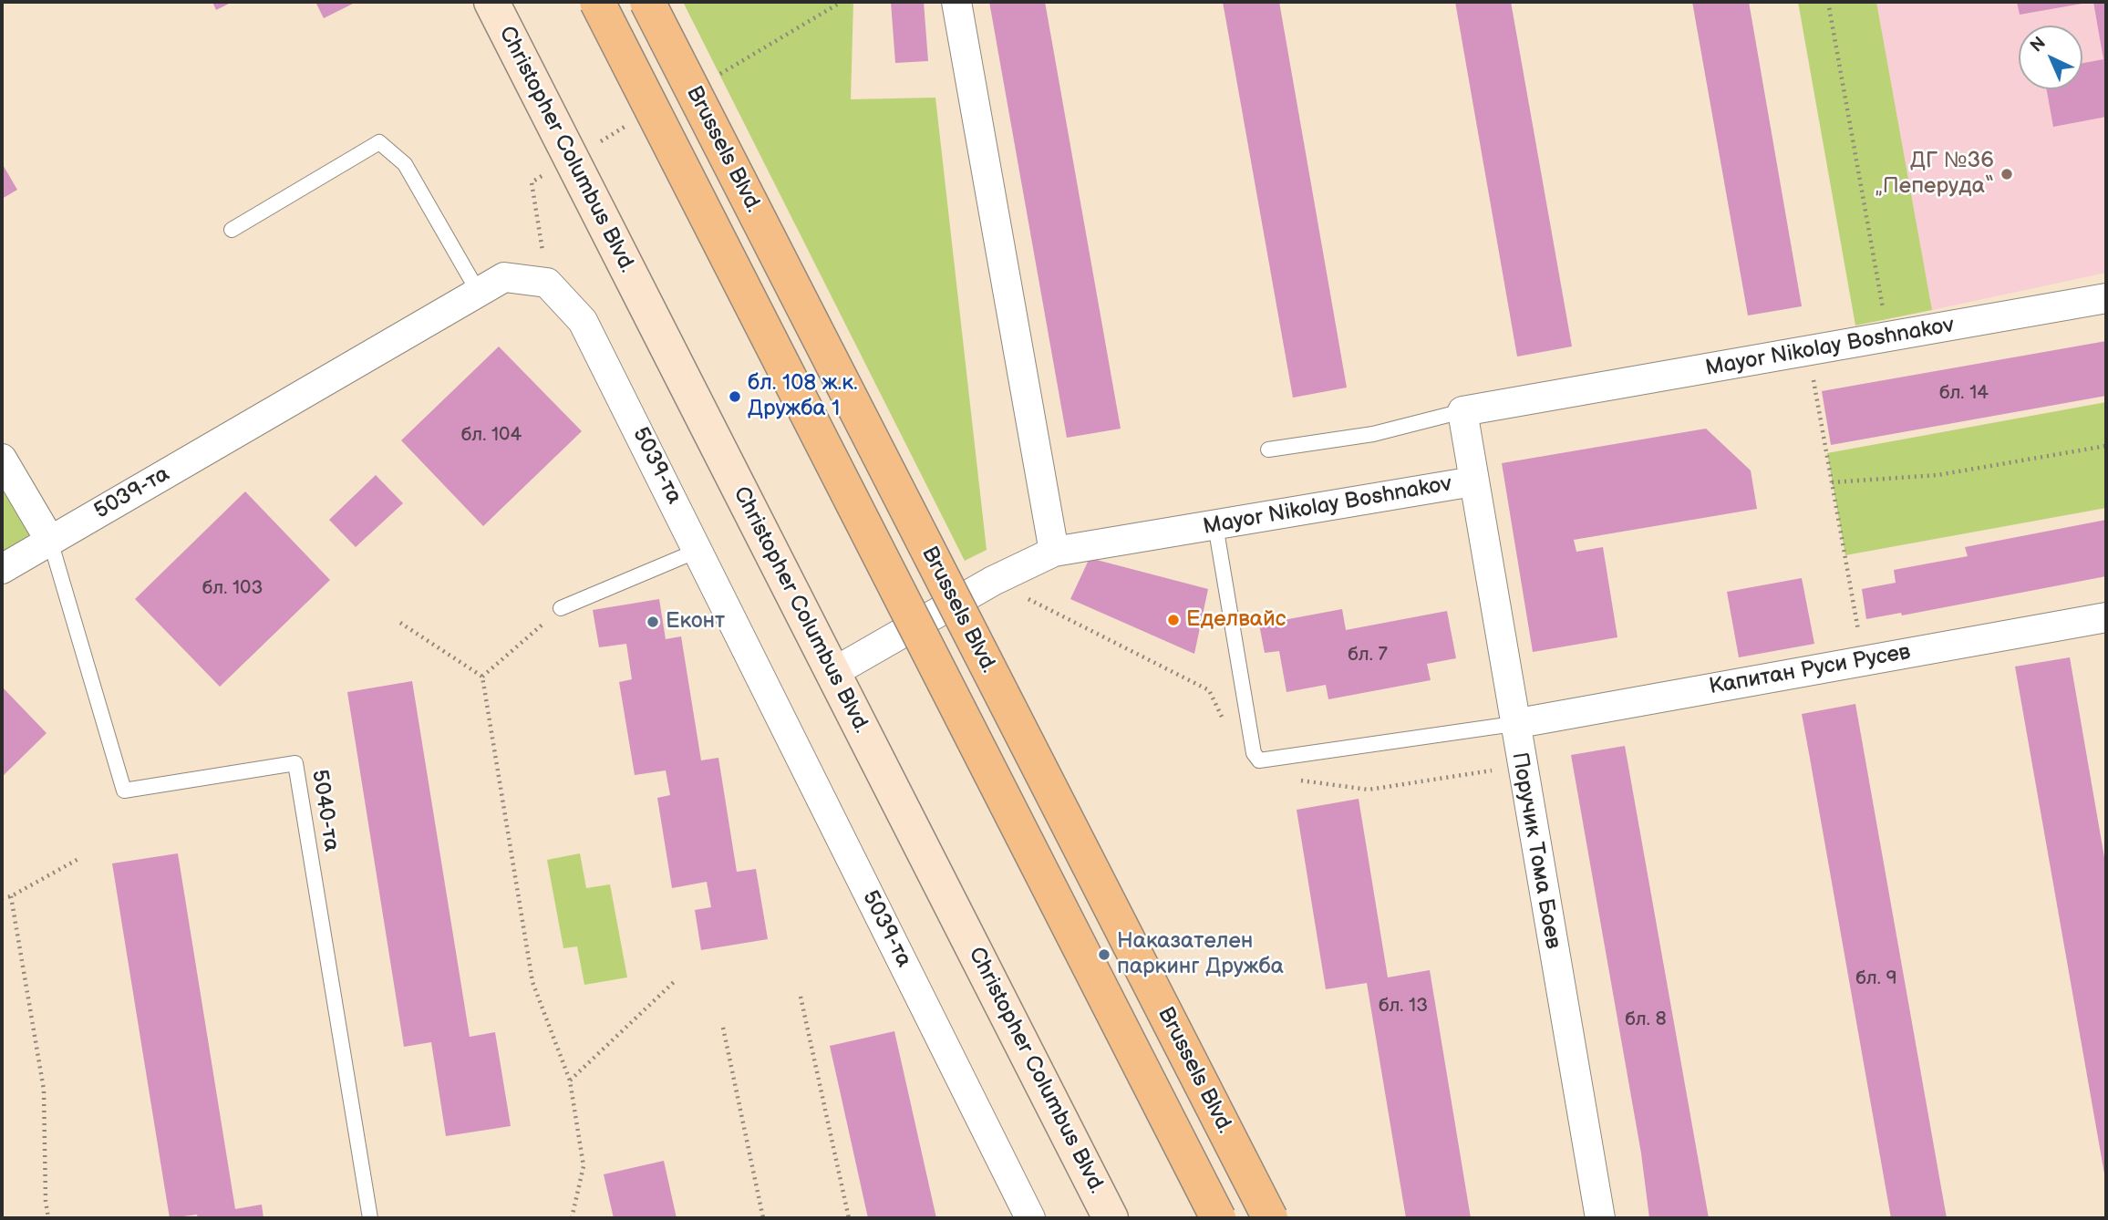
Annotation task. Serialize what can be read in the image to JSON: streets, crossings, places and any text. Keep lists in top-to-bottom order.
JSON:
{
  "streets": {
    "main road": ["Christopher Columbus Blvd.", "Brussels Blvd."],
    "street": [
      "Мayor Nikolay Boshnakov",
      "5039-та",
      "Капитан Руси Русев",
      "Поручик Тома Боев"
    ],
    "lane": ["5040-та"]
  },
  "crossings": [
    ["Christopher Columbus Blvd.", "Мayor Nikolay Boshnakov"],
    ["Мayor Nikolay Boshnakov", "Поручик Тома Боев"],
    ["5039-та", "5040-та"],
    ["Капитан Руси Русев", "Поручик Тома Боев"]
  ],
  "places": [
    "ДГ №36 „Пеперуда“",
    "бл. 108 ж.к. Дружба 1",
    "Еделвайс",
    "Еконт",
    "Наказателен паркинг Дружба"
  ],
  "house_numbers": [
    "бл. 14",
    "бл. 104",
    "бл. 103",
    "бл. 7",
    "бл. 9",
    "бл. 13",
    "бл. 8"
  ],
  "north": "top left"
}
